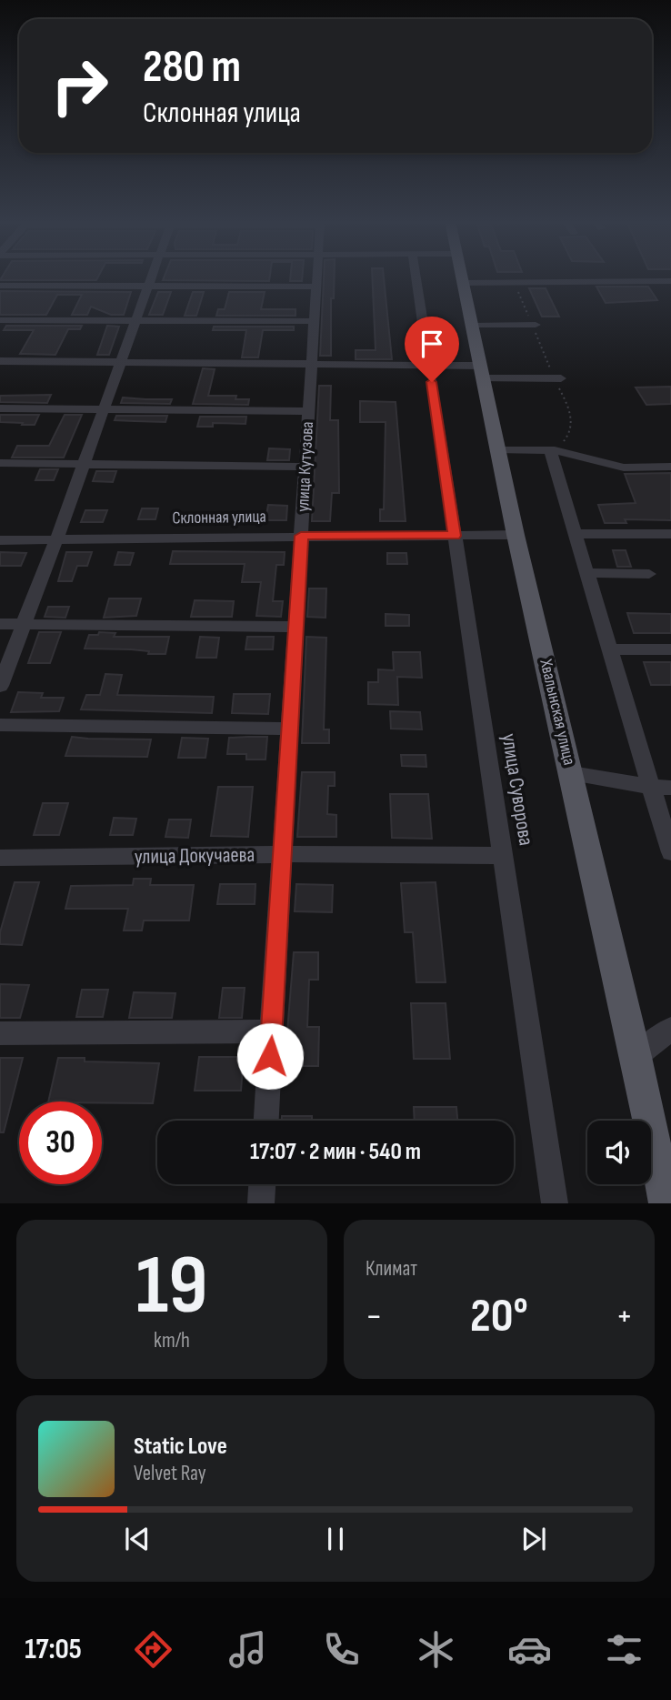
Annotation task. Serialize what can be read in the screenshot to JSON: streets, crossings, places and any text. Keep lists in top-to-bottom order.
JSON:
{
  "streets": {
    "main road": ["Хвалынская улица"],
    "street": [
      "улица Кутузова",
      "Склонная улица",
      "улица Суворова",
      "улица Докучаева"
    ]
  },
  "crossings": [
    ["улица Кутузова", "Склонная улица"],
    ["улица Кутузова", "улица Докучаева"],
    ["Склонная улица", "Хвалынская улица"],
    ["Склонная улица", "улица Суворова"],
    ["улица Суворова", "улица Докучаева"]
  ],
  "page": {
    "turn": ["280 m", "Склонная улица"],
    "limit": "30",
    "trip": "17:07 · 2 мин · 540 m",
    "tile": [
      ["19", "km/h"],
      "Климат"
    ],
    "heat": ["−", "20°", "+"],
    "song": ["Static Love", "Velvet Ray"],
    "tabs": "17:05"
  }
}
